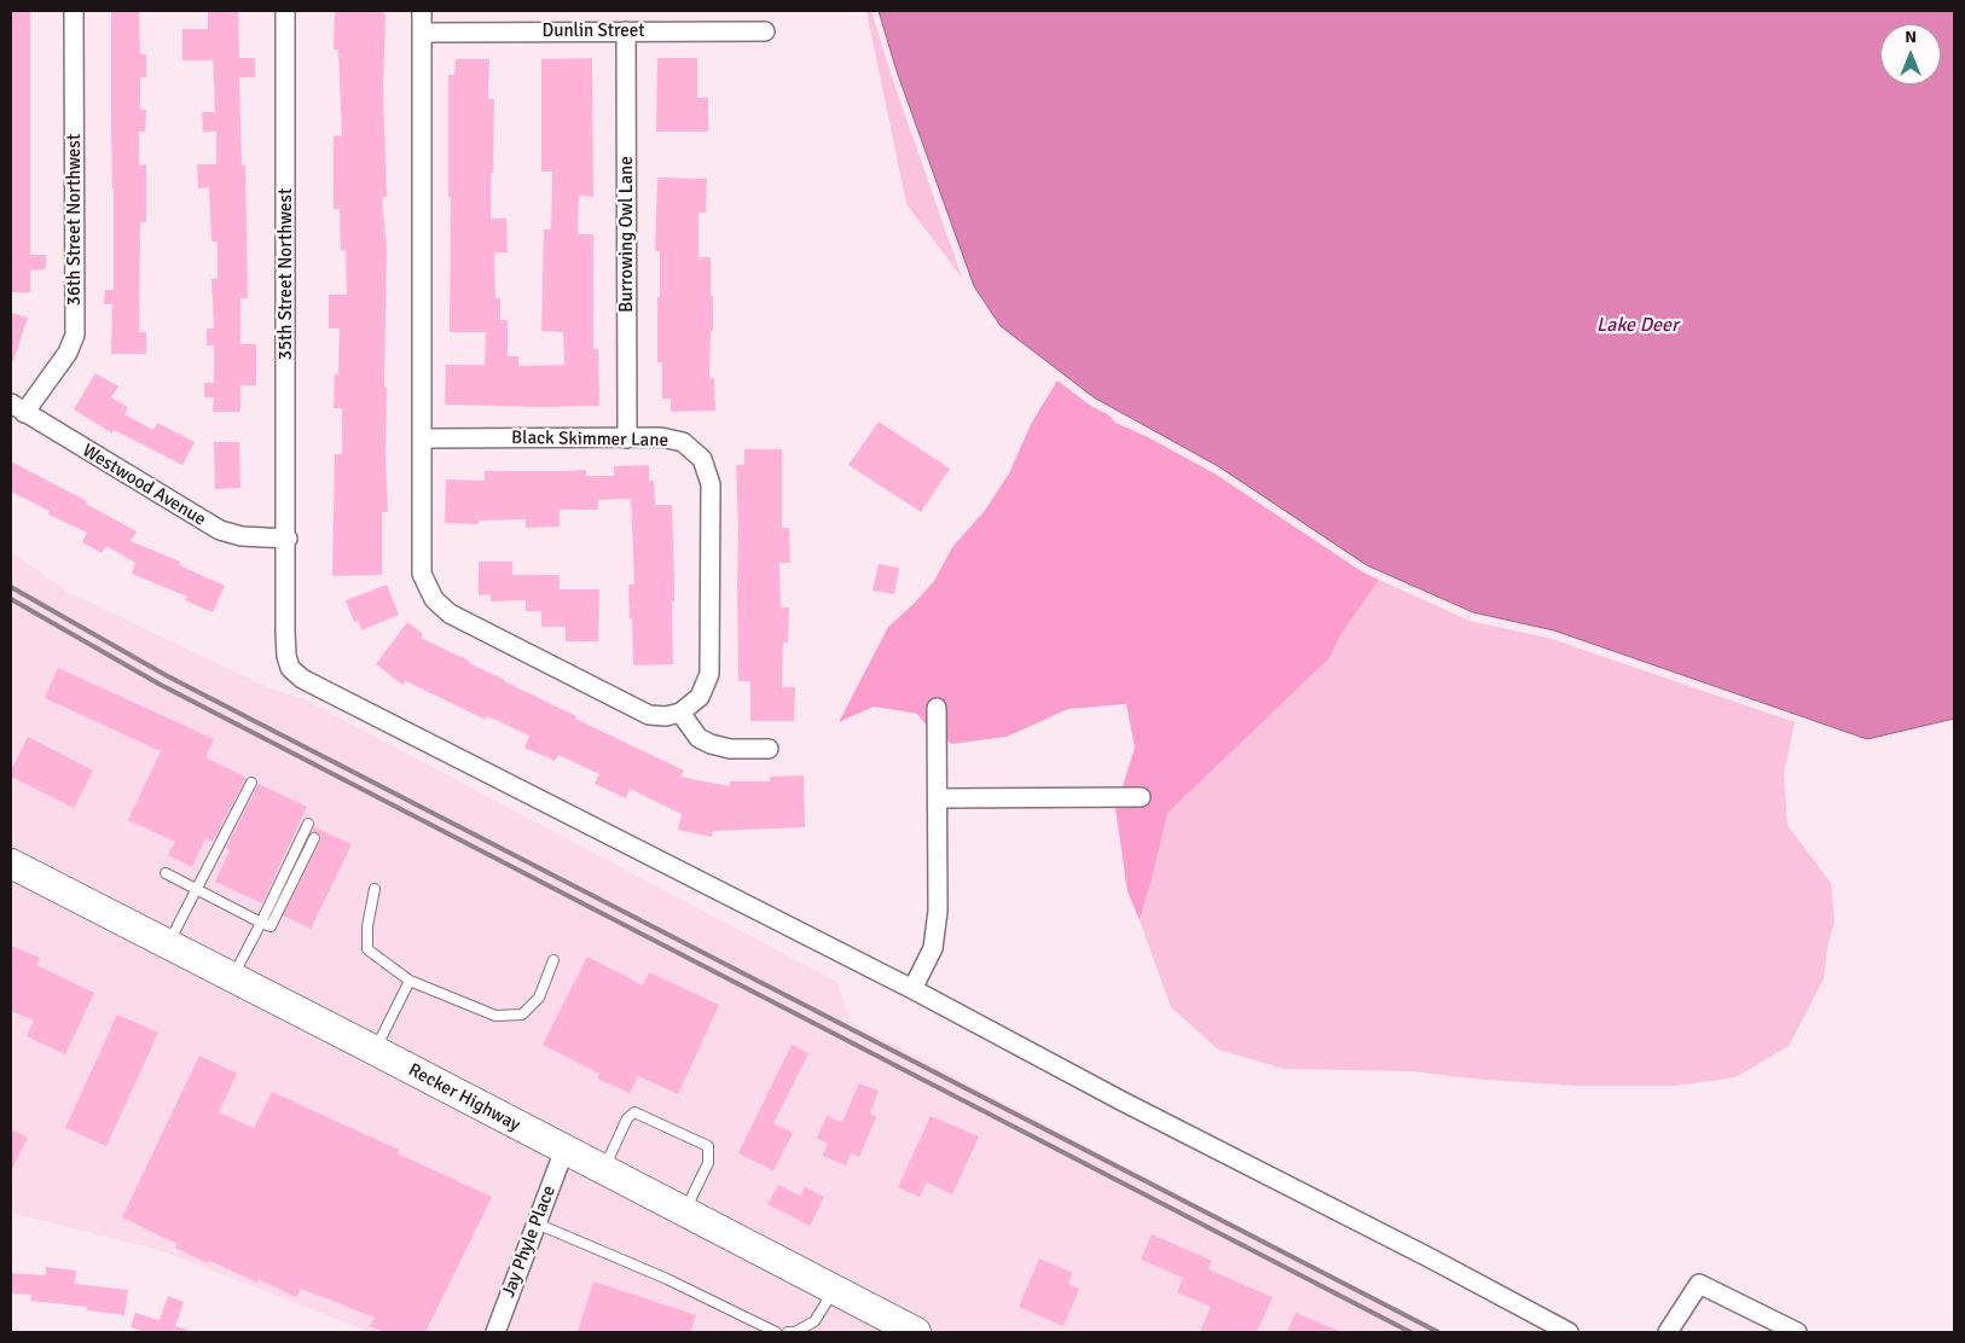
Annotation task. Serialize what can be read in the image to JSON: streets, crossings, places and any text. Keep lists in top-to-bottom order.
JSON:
{
  "streets": {
    "main road": ["Recker Highway"],
    "street": [
      "Dunlin Street",
      "36th Street Northwest",
      "Burrowing Owl Lane",
      "35th Street Northwest",
      "Black Skimmer Lane",
      "Westwood Avenue",
      "Jay Phyle Place"
    ]
  },
  "crossings": [
    ["Dunlin Street", "Burrowing Owl Lane"],
    ["36th Street Northwest", "Westwood Avenue"],
    ["Burrowing Owl Lane", "Black Skimmer Lane"],
    ["35th Street Northwest", "Westwood Avenue"],
    ["Recker Highway", "Jay Phyle Place"]
  ],
  "water": ["Lake Deer"],
  "north": "top"
}
